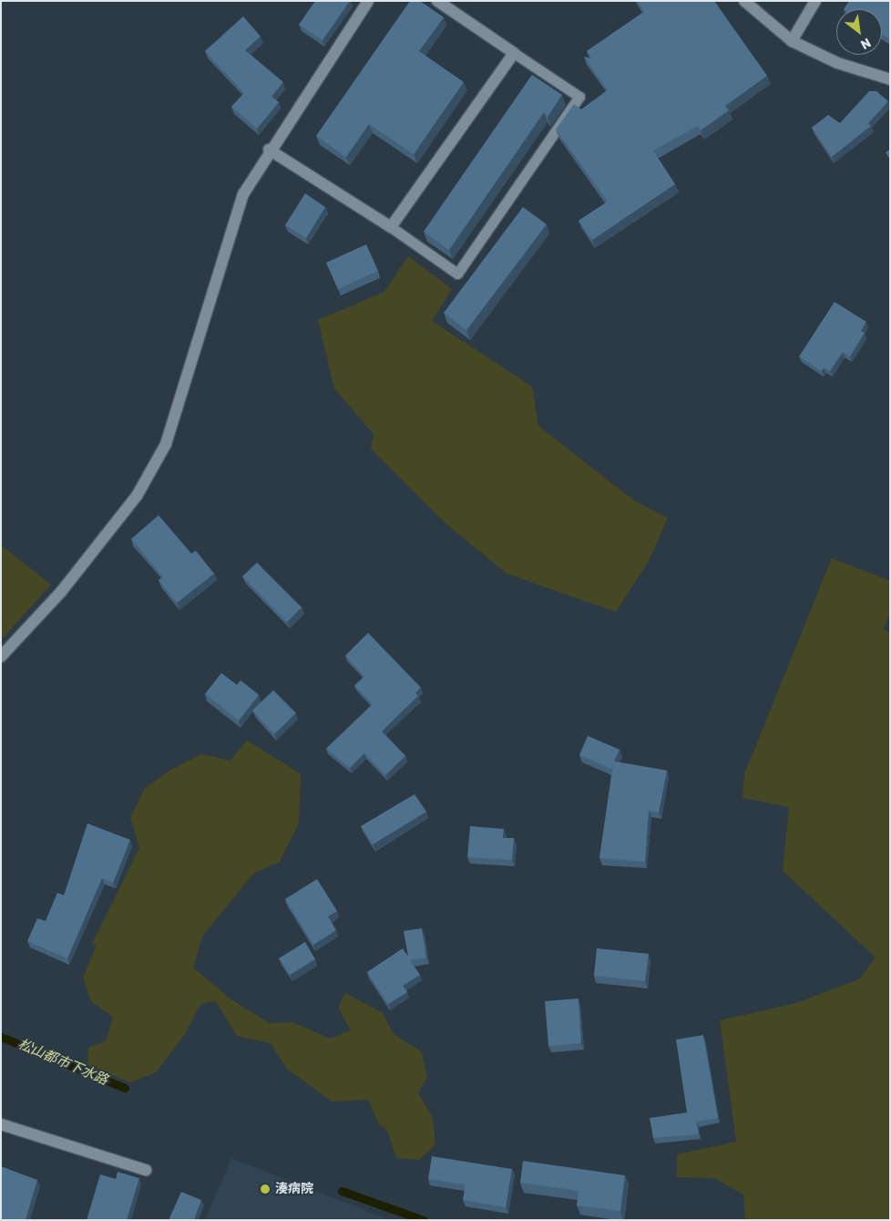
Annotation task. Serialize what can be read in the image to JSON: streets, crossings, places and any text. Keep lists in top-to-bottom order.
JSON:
{
  "water": ["松山都市下水路"],
  "places": ["湊病院"],
  "north": "bottom right"
}
